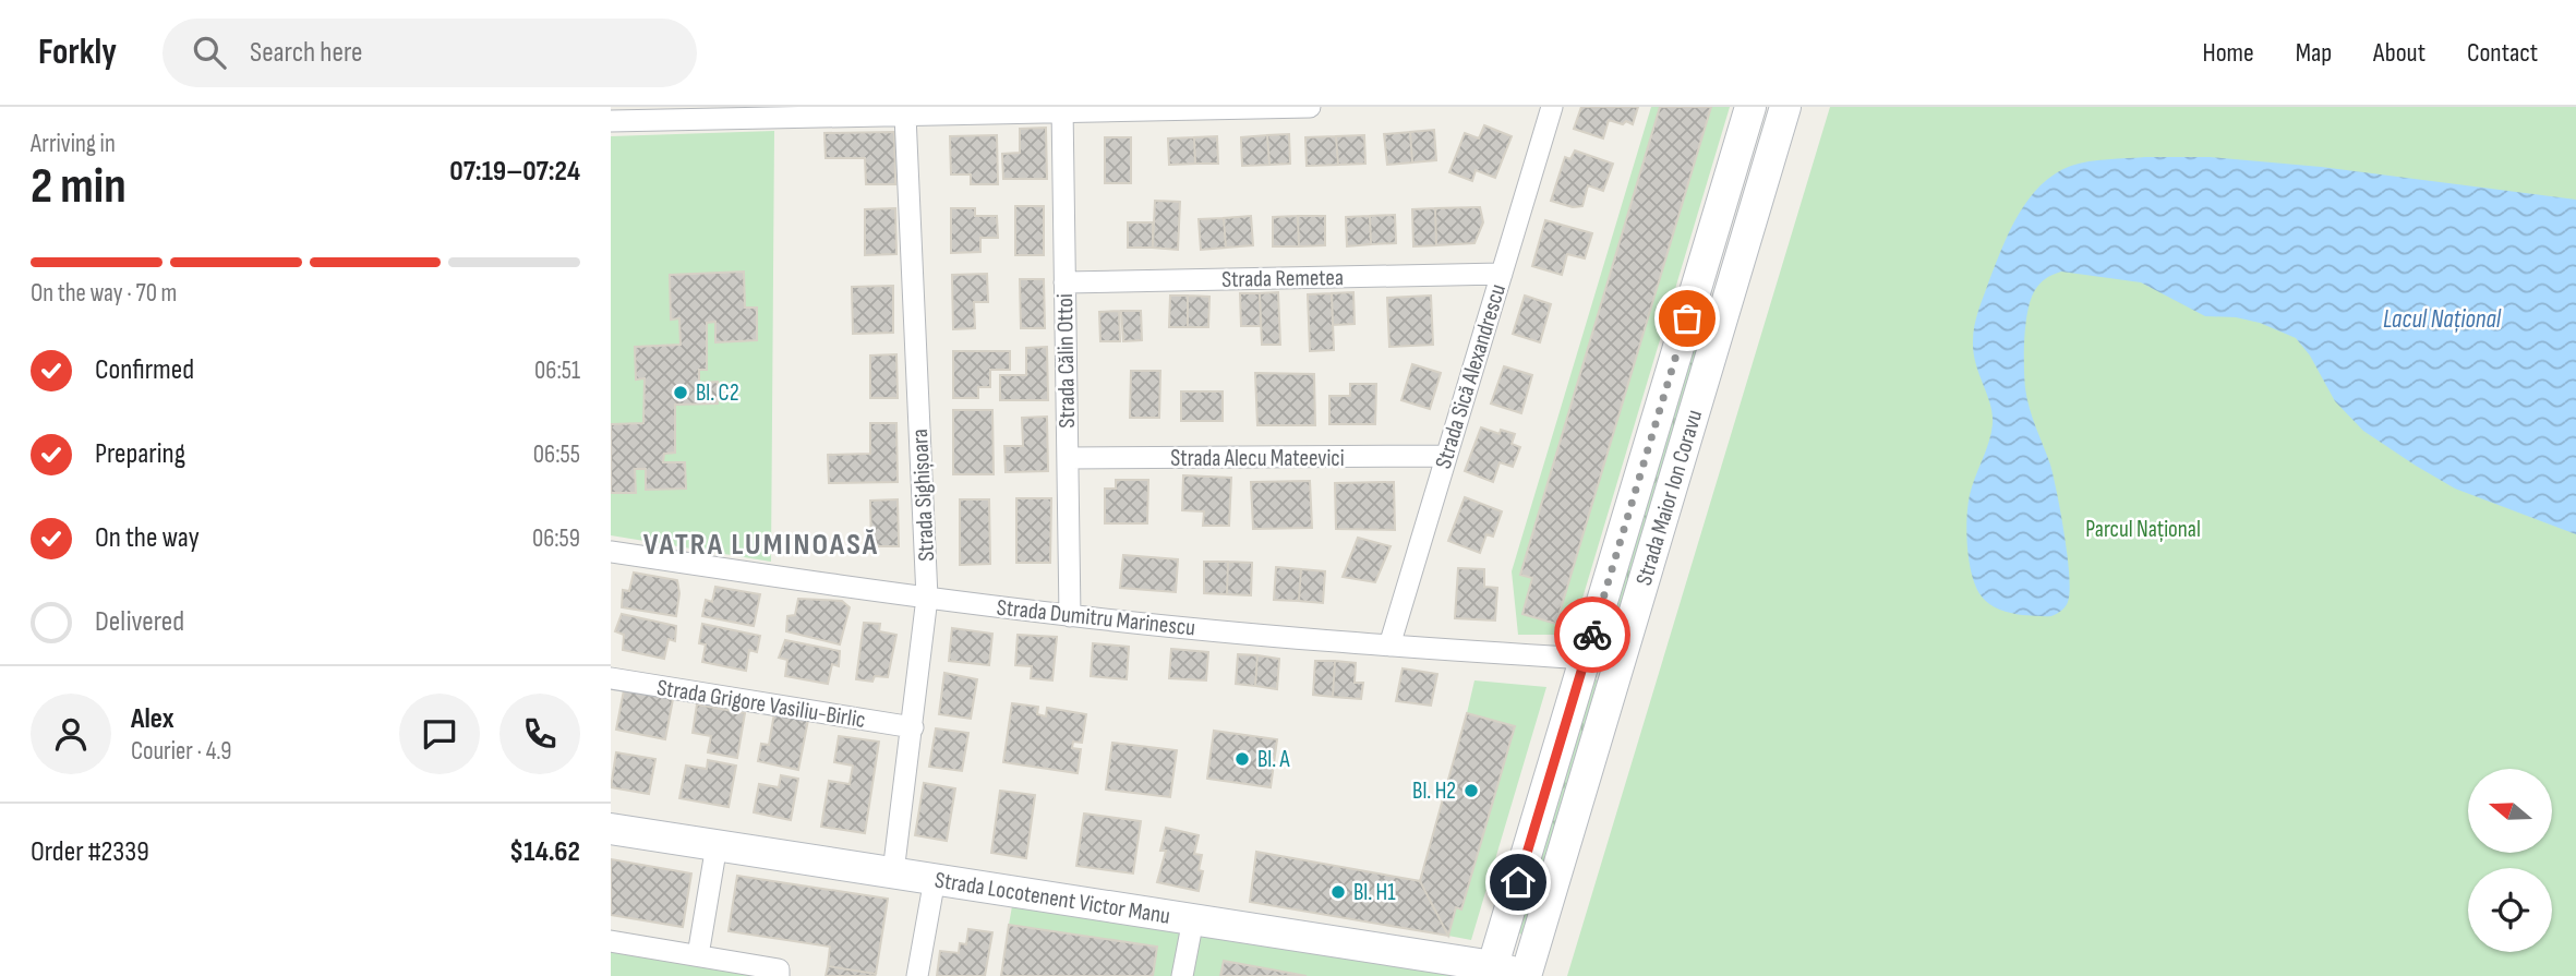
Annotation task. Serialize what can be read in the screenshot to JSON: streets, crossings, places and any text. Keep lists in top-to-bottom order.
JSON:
{
  "streets": {
    "street": [
      "Strada Remetea",
      "Strada Călin Ottoi",
      "Strada Sică Alexandrescu",
      "Strada Alecu Mateevici",
      "Strada Sighișoara",
      "Strada Maior Ion Coravu",
      "Strada Dumitru Marinescu",
      "Strada Grigore Vasiliu-Birlic",
      "Strada Locotenent Victor Manu"
    ]
  },
  "crossings": [
    ["Strada Remetea", "Strada Călin Ottoi"],
    ["Strada Remetea", "Strada Sică Alexandrescu"],
    ["Strada Călin Ottoi", "Strada Alecu Mateevici"],
    ["Strada Călin Ottoi", "Strada Dumitru Marinescu"],
    ["Strada Sică Alexandrescu", "Strada Alecu Mateevici"],
    ["Strada Sică Alexandrescu", "Strada Dumitru Marinescu"],
    ["Strada Sighișoara", "Strada Dumitru Marinescu"],
    ["Strada Sighișoara", "Strada Grigore Vasiliu-Birlic"],
    ["Strada Sighișoara", "Strada Locotenent Victor Manu"],
    ["Strada Maior Ion Coravu", "Strada Dumitru Marinescu"],
    ["Strada Maior Ion Coravu", "Strada Locotenent Victor Manu"]
  ],
  "districts": ["VATRA LUMINOASĂ"],
  "water": ["Lacul Național"],
  "parks": ["Parcul Național"],
  "places": [
    "Bl. C2",
    "Bl. A",
    "Bl. H2",
    "Bl. H1"
  ],
  "north": "left",
  "page": {
    "header": "Forkly",
    "search": "Search here",
    "nav": [
      "Home",
      "Map",
      "About",
      "Contact"
    ],
    "heading": ["2 min", "Arriving in", "07:19–07:24"],
    "panel": [
      "Alex",
      "Courier · 4.9",
      "Order #2339",
      "$14.62"
    ],
    "bar": "On the way · 70 m",
    "list": [
      ["Confirmed", "06:51"],
      ["Preparing", "06:55"],
      ["On the way", "06:59"],
      "Delivered"
    ]
  }
}
